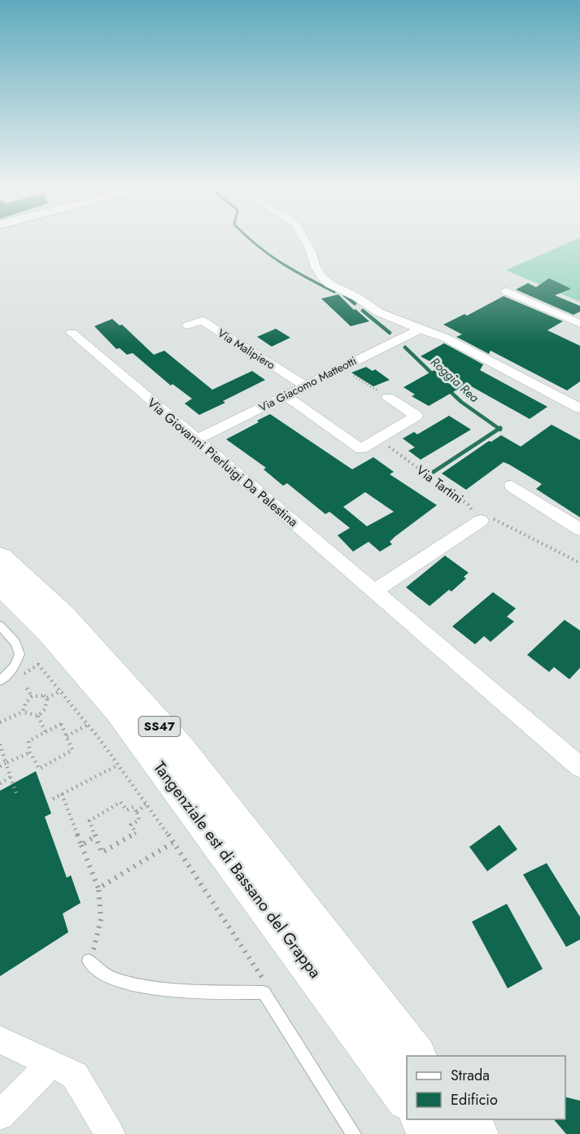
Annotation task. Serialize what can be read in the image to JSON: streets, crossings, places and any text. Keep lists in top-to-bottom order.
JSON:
{
  "streets": {
    "highway": ["SS47", "Tangenziale est di Bassano del Grappa"],
    "street": ["Via Malipiero", "Via Giacomo Matteotti", "Via Giovanni Pierluigi Da Palestina"],
    "path": ["Via Tartini"]
  },
  "crossings": [
    ["Via Malipiero", "Via Giacomo Matteotti"],
    ["Via Giacomo Matteotti", "Via Giovanni Pierluigi Da Palestina"]
  ],
  "water": ["Roggia Rea"],
  "legend": ["Strada", "Edificio"]
}
